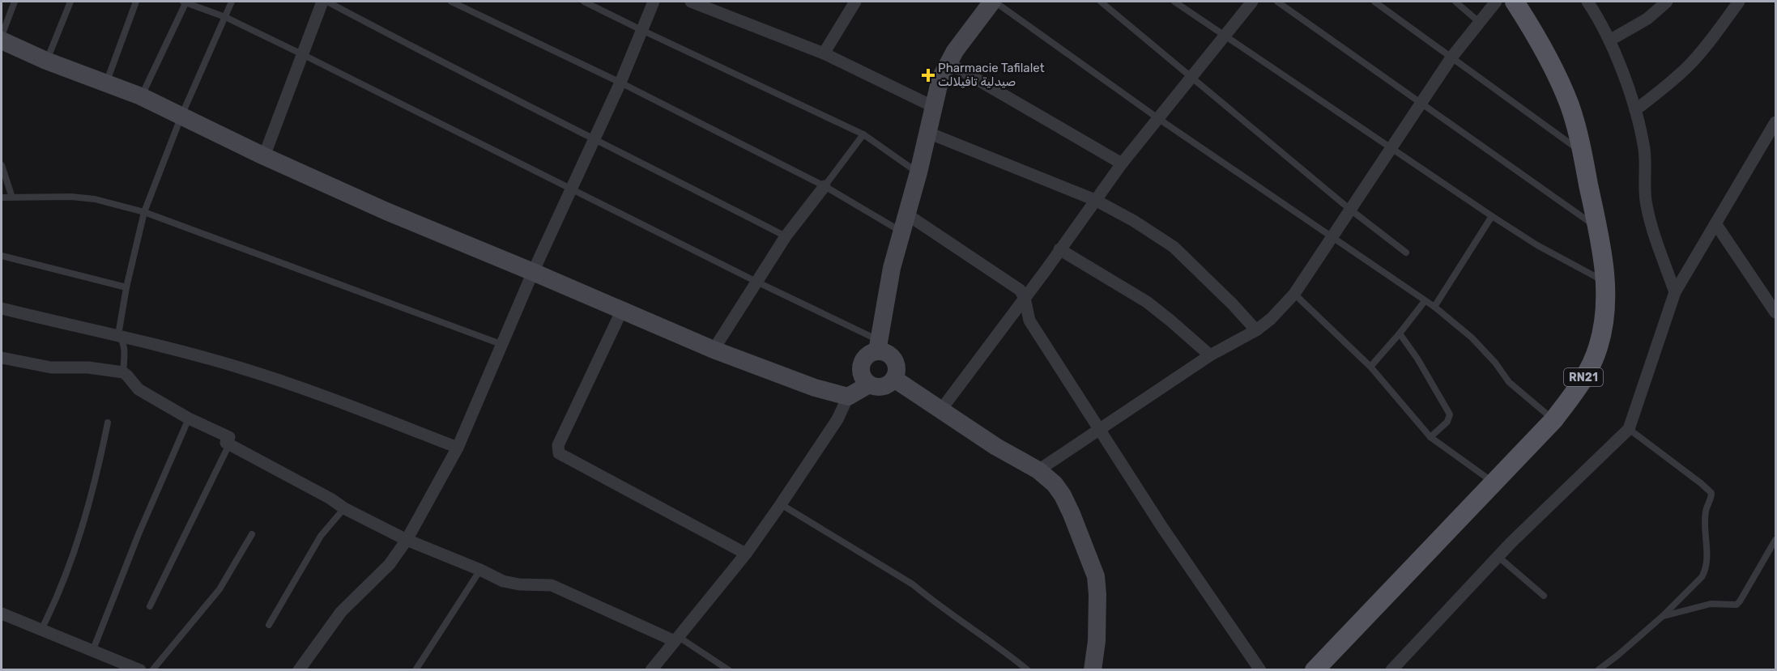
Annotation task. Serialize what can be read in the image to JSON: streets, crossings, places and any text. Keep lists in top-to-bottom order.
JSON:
{
  "streets": {
    "main road": ["RN21"]
  },
  "places": {
    "health": ["Pharmacie Tafilalet صيدلية تافيلالت"]
  }
}
